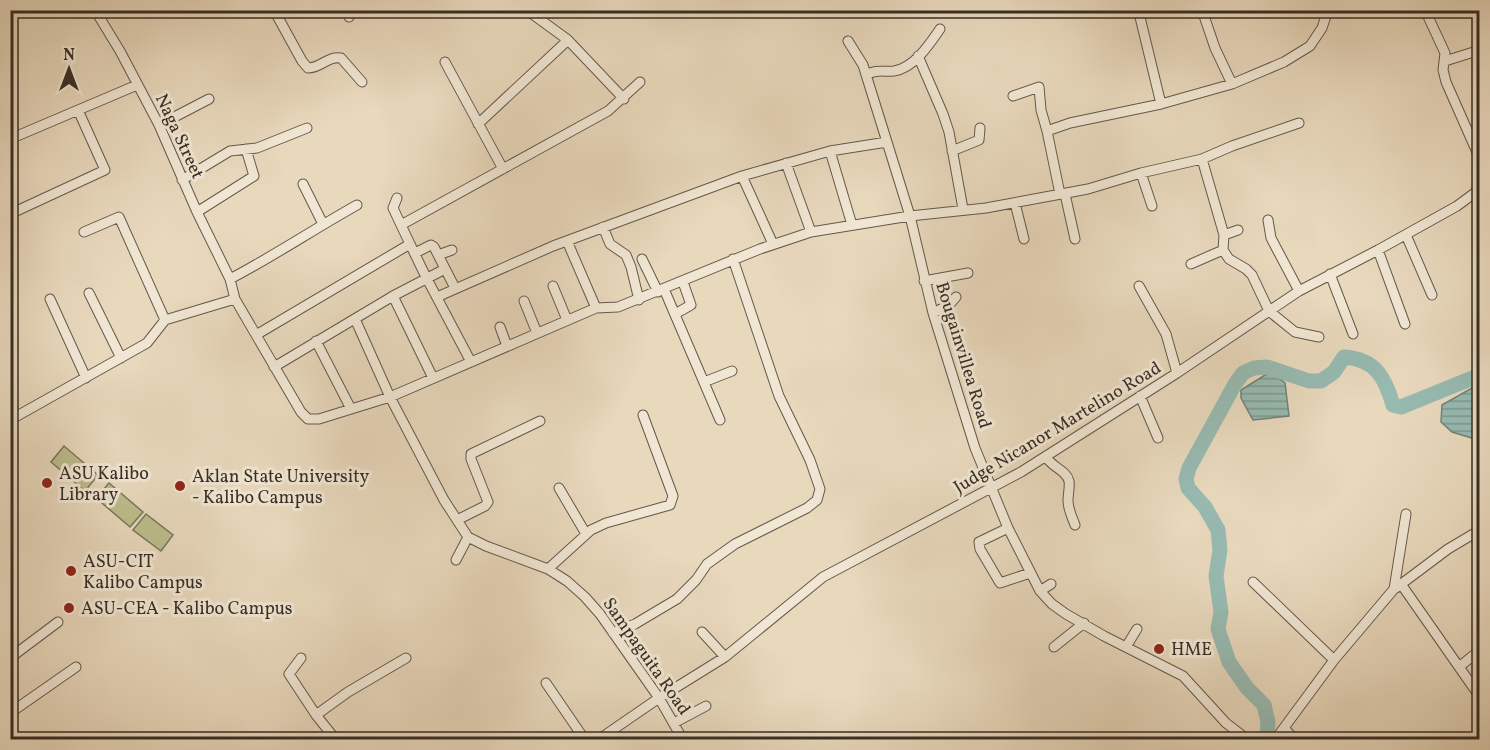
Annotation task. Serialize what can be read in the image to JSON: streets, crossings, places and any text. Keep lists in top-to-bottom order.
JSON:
{
  "streets": {
    "street": [
      "Naga Street",
      "Bougainvillea Road",
      "Judge Nicanor Martelino Road",
      "Sampaguita Road"
    ]
  },
  "crossings": [
    ["Bougainvillea Road", "Judge Nicanor Martelino Road"],
    ["Judge Nicanor Martelino Road", "Sampaguita Road"]
  ],
  "places": [
    "ASU Kalibo Library",
    "Aklan State University - Kalibo Campus",
    "ASU-CIT Kalibo Campus",
    "ASU-CEA - Kalibo Campus",
    "HME"
  ],
  "north": "top"
}
